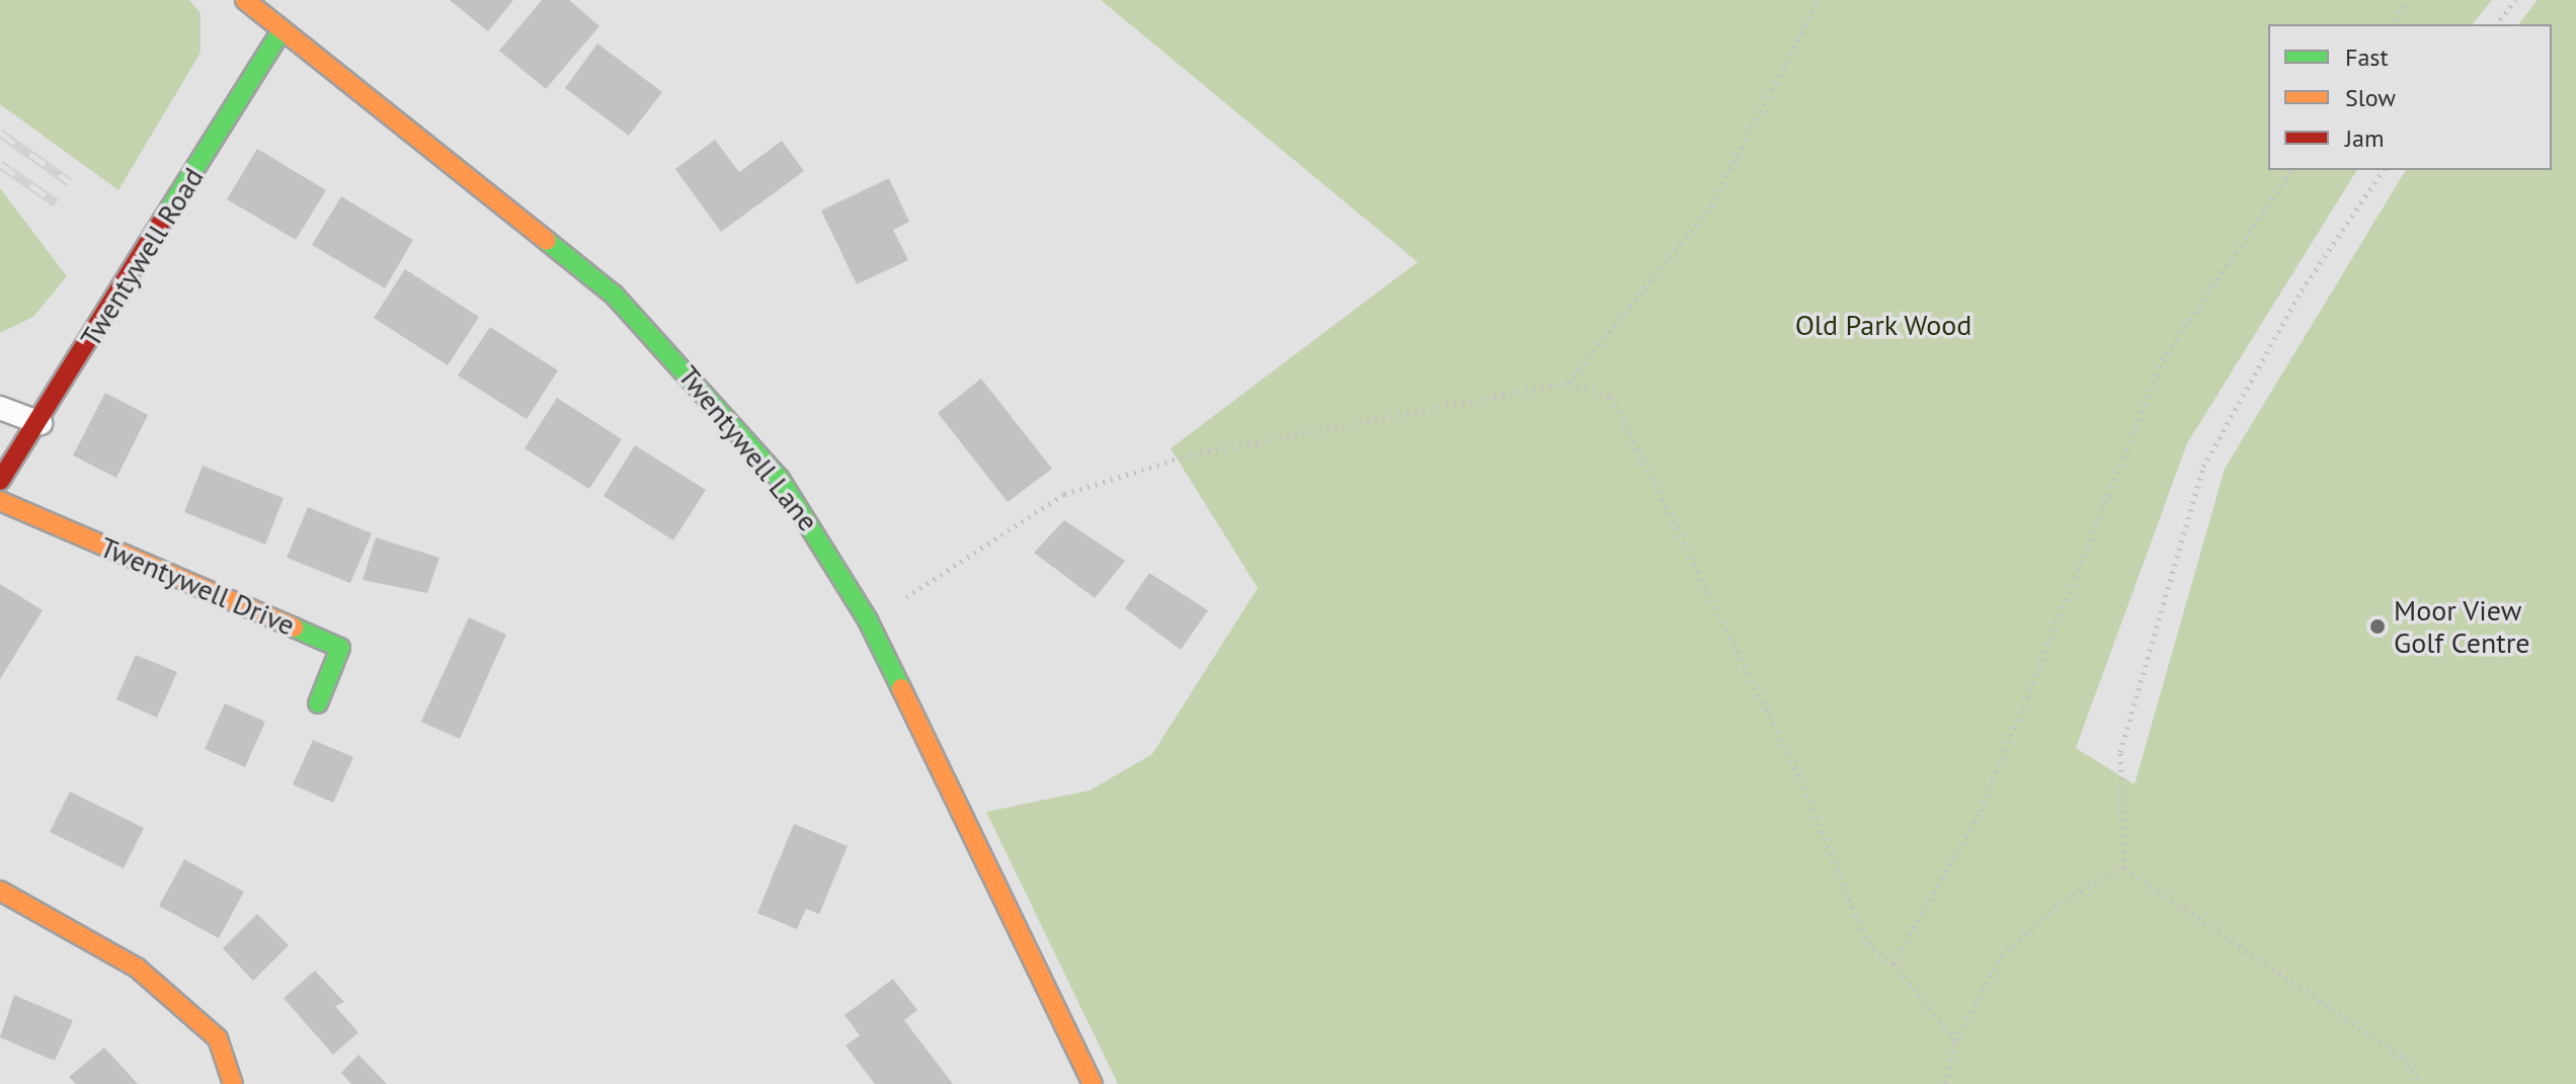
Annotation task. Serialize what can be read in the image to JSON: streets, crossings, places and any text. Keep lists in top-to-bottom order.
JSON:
{
  "streets": {
    "street": ["Twentywell Road", "Twentywell Lane", "Twentywell Drive"]
  },
  "crossings": [
    ["Twentywell Road", "Twentywell Lane"]
  ],
  "parks": ["Old Park Wood"],
  "places": ["Moor View Golf Centre"],
  "legend": ["Fast", "Slow", "Jam"]
}
